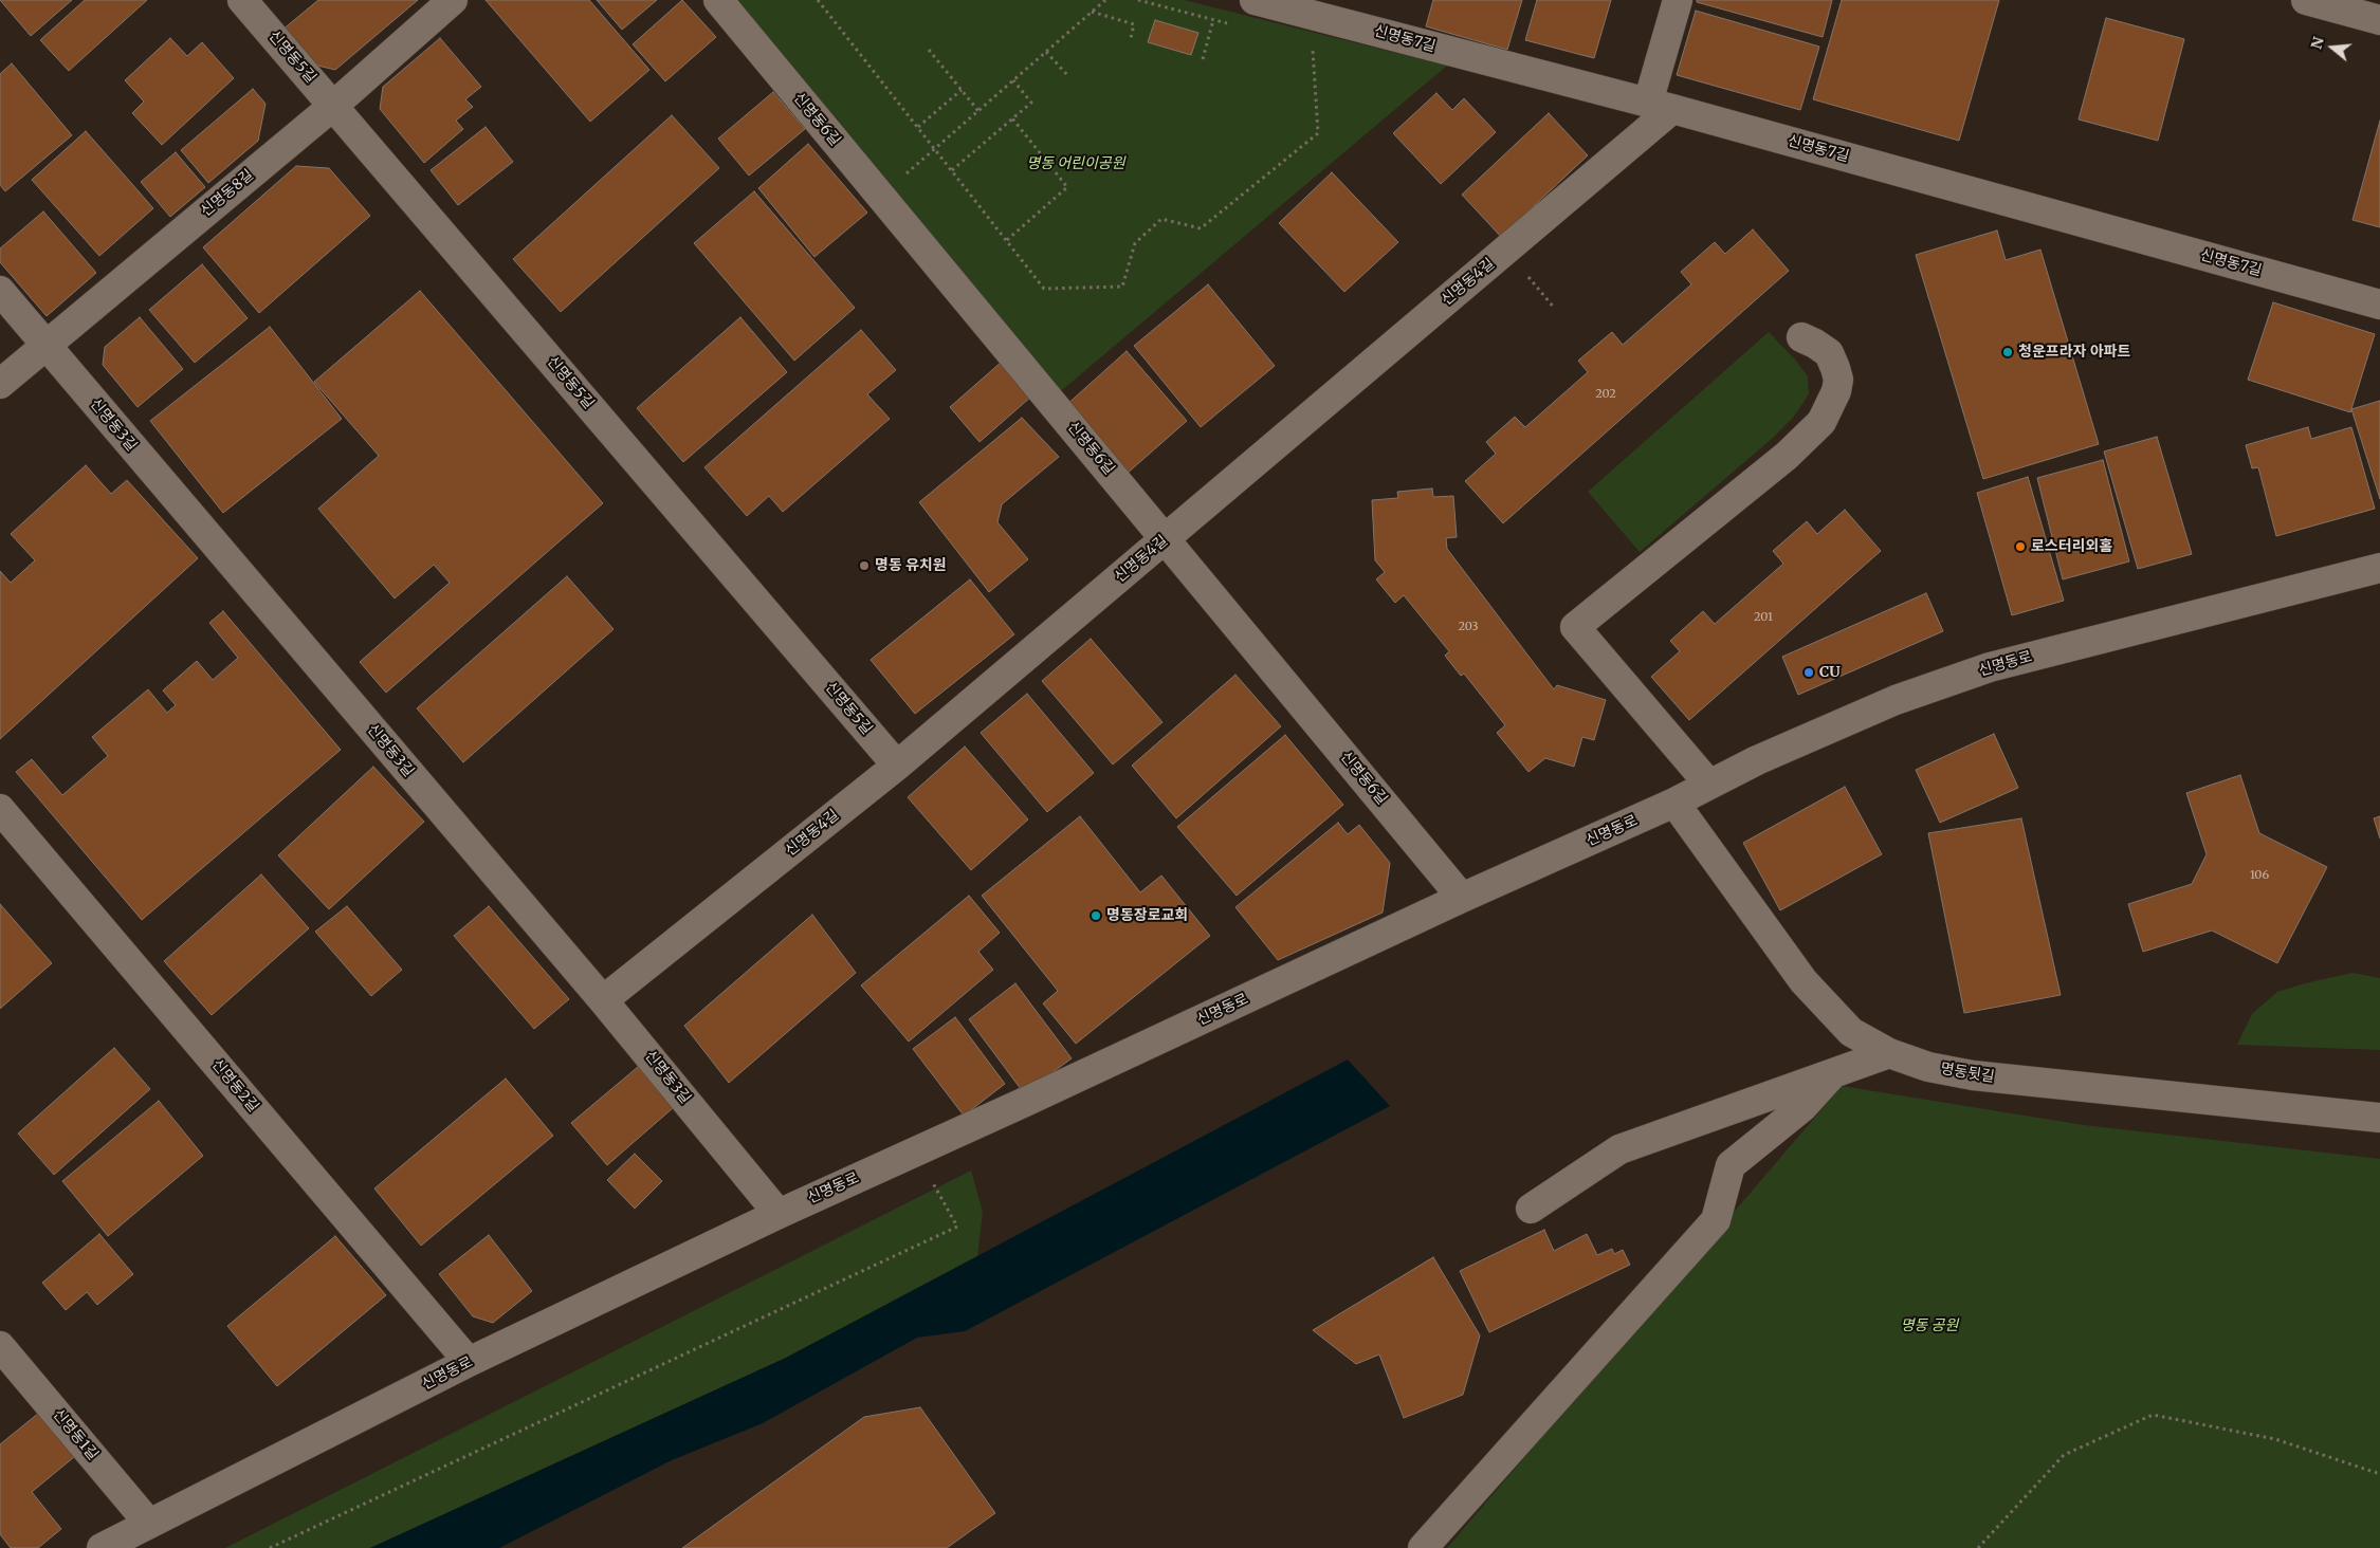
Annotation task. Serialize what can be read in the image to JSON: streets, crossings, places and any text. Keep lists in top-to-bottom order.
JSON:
{
  "streets": {
    "street": [
      "신명동7길",
      "신명동5길",
      "신명동6길",
      "신명동8길",
      "신명동4길",
      "신명동3길",
      "신명동로",
      "명동뒷길",
      "신명동2길",
      "신명동1길"
    ]
  },
  "crossings": [
    ["신명동7길", "신명동4길"],
    ["신명동5길", "신명동8길"],
    ["신명동5길", "신명동4길"],
    ["신명동6길", "신명동4길"],
    ["신명동6길", "신명동로"],
    ["신명동8길", "신명동3길"],
    ["신명동4길", "신명동3길"],
    ["신명동3길", "신명동로"],
    ["신명동로", "명동뒷길"],
    ["신명동로", "신명동2길"],
    ["신명동로", "신명동1길"]
  ],
  "parks": ["명동 어린이공원", "명동 공원"],
  "places": [
    "청운프라자 아파트",
    "로스터리외홈",
    "명동 유치원",
    "CU",
    "명동장로교회"
  ],
  "house_numbers": [
    "202",
    "201",
    "203",
    "106"
  ],
  "north": "left"
}
